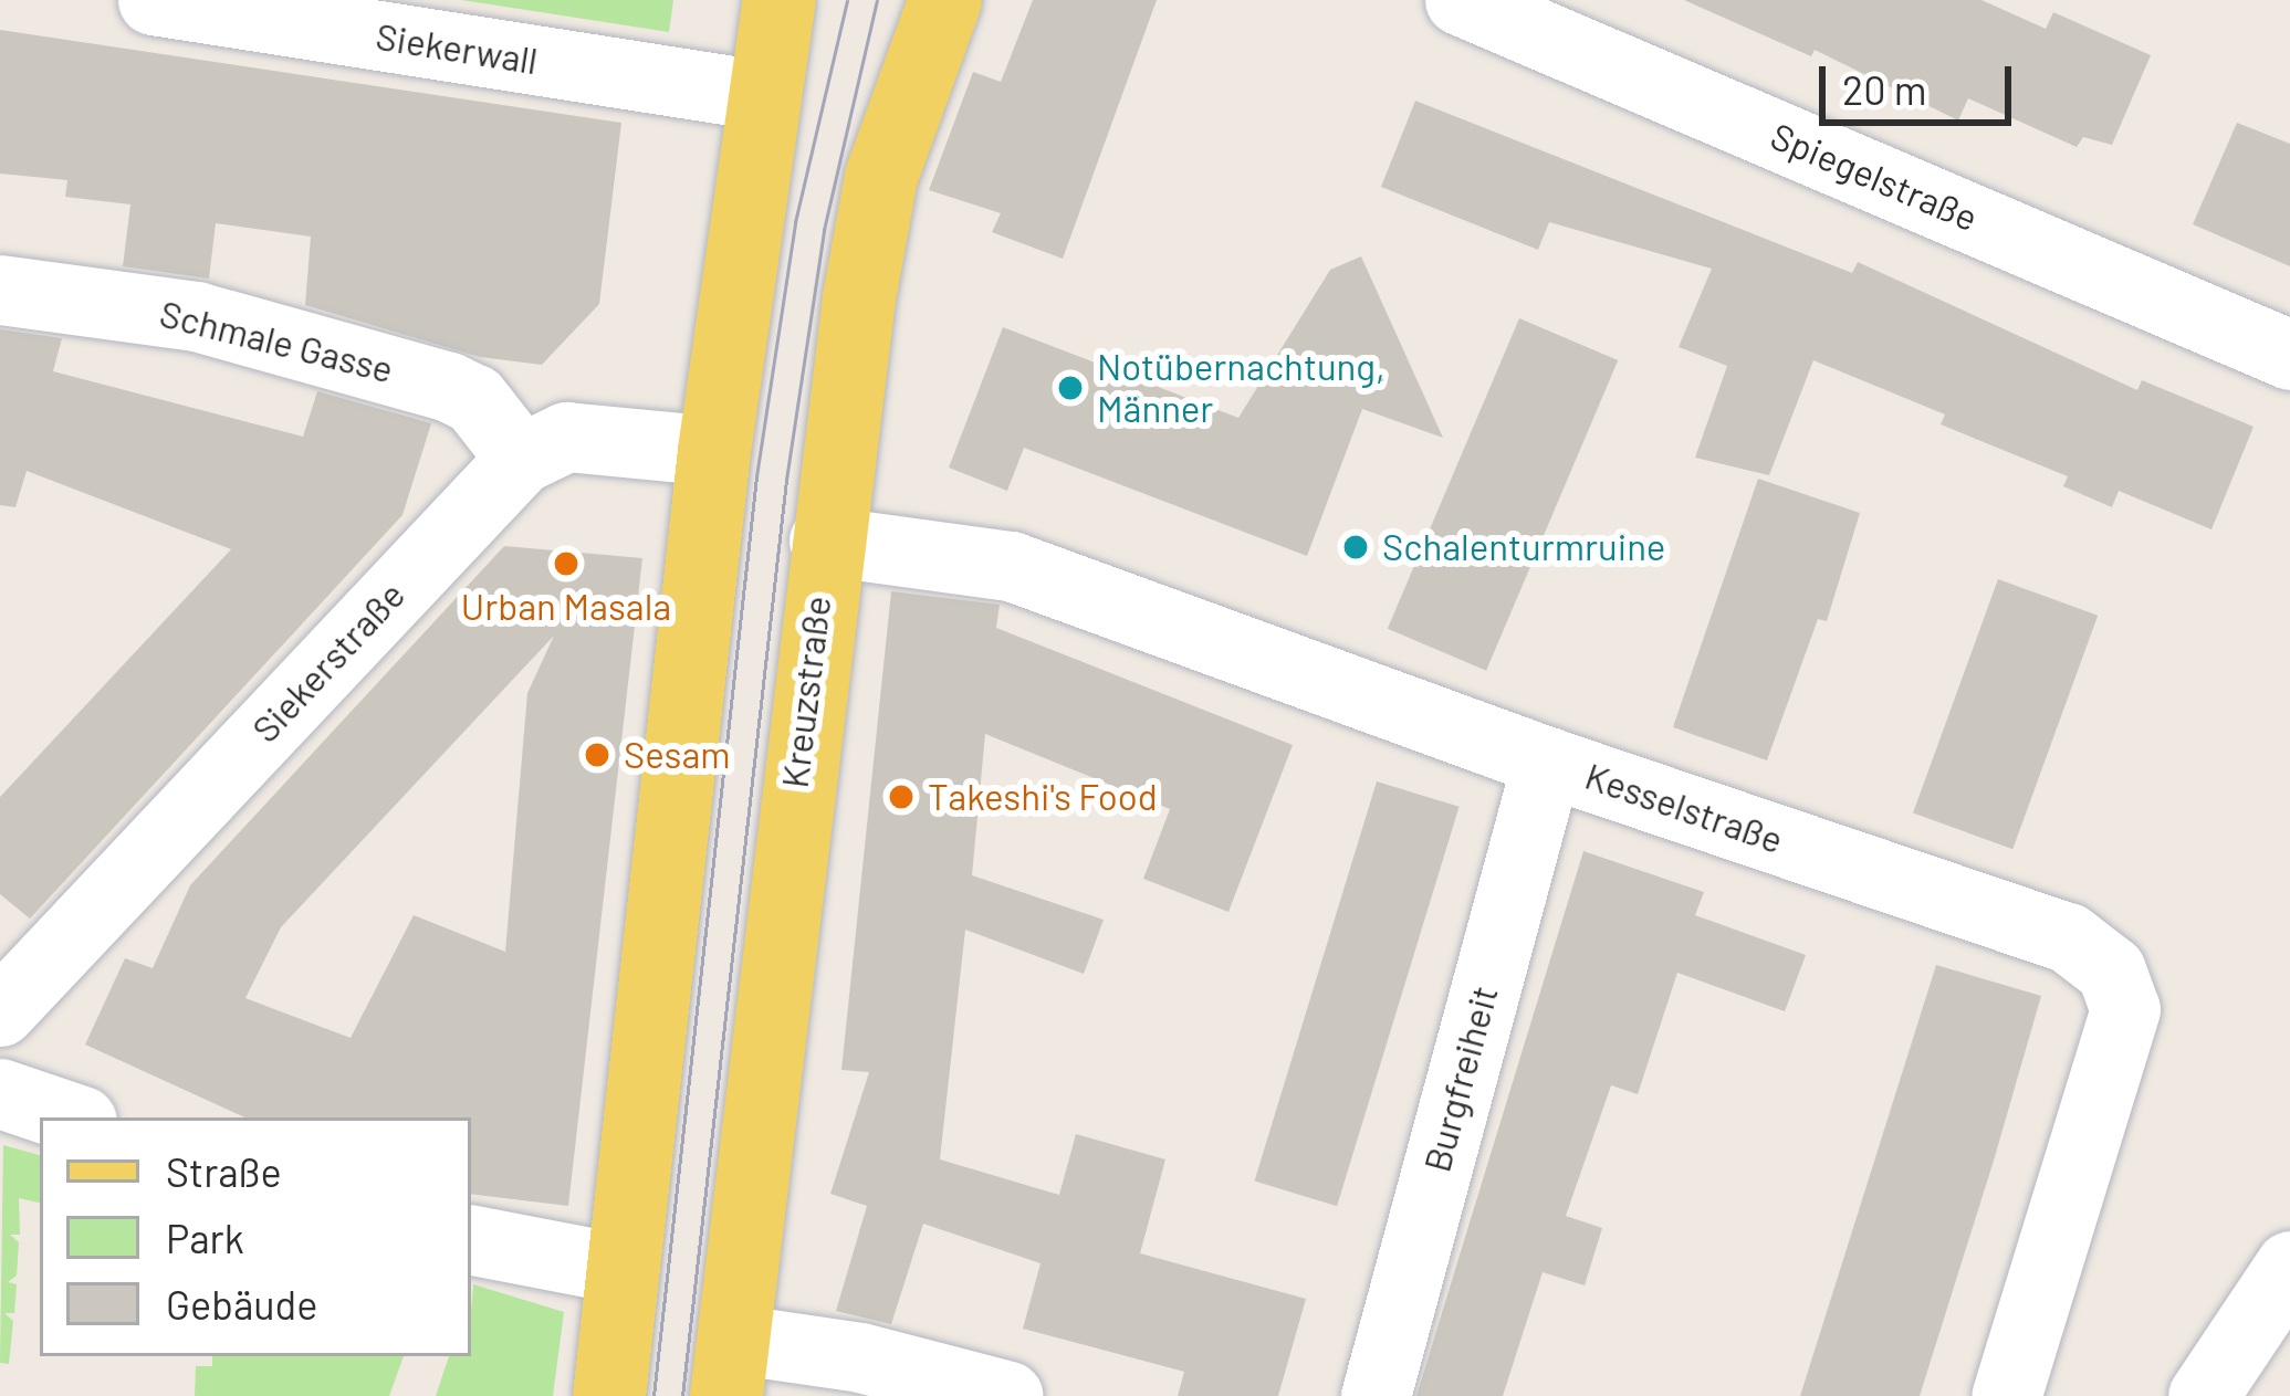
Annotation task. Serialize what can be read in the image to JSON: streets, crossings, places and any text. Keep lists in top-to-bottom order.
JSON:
{
  "streets": {
    "main road": ["Kreuzstraße"],
    "street": [
      "Siekerwall",
      "Spiegelstraße",
      "Schmale Gasse",
      "Siekerstraße",
      "Kesselstraße",
      "Burgfreiheit"
    ]
  },
  "crossings": [
    ["Schmale Gasse", "Siekerstraße"],
    ["Kreuzstraße", "Kesselstraße"],
    ["Kesselstraße", "Burgfreiheit"]
  ],
  "places": [
    "Notübernachtung, Männer",
    "Schalenturmruine",
    "Urban Masala",
    "Sesam",
    "Takeshi's Food"
  ],
  "legend": ["Straße", "Park", "Gebäude"],
  "scale_bar": "20 m"
}
